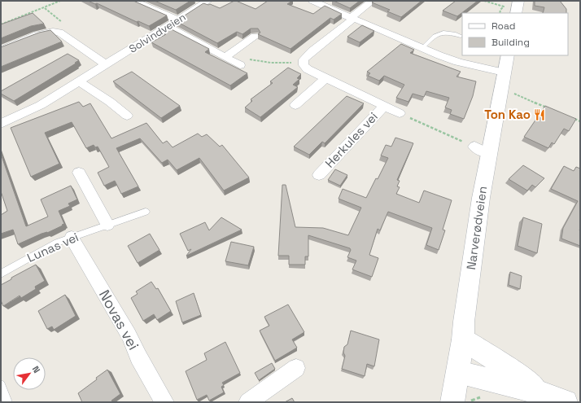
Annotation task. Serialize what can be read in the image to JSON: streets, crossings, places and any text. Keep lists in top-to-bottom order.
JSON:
{
  "streets": {
    "main road": ["Narverødveien"],
    "street": ["Solvindveien", "Herkules vei", "Novas vei"],
    "lane": ["Lunas vei"]
  },
  "crossings": [
    ["Lunas vei", "Novas vei"]
  ],
  "places": {
    "restaurant": ["Ton Kao"]
  },
  "legend": ["Road", "Building"],
  "north": "top right"
}
